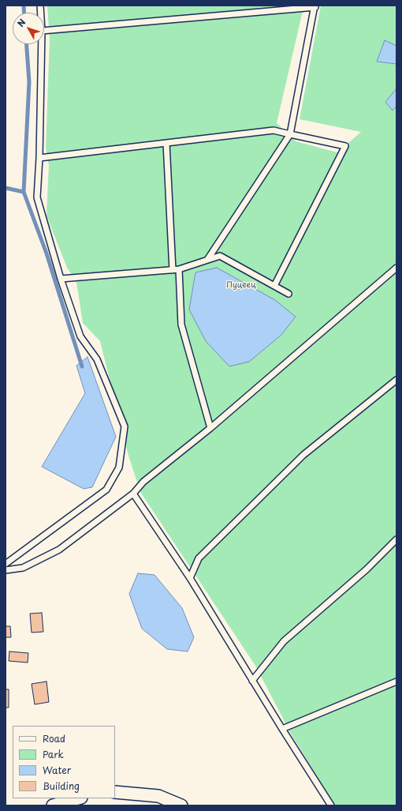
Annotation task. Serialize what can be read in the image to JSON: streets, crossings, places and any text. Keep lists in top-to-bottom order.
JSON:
{
  "parks": ["Пуцеец"],
  "legend": [
    "Road",
    "Park",
    "Water",
    "Building"
  ],
  "north": "top left"
}
